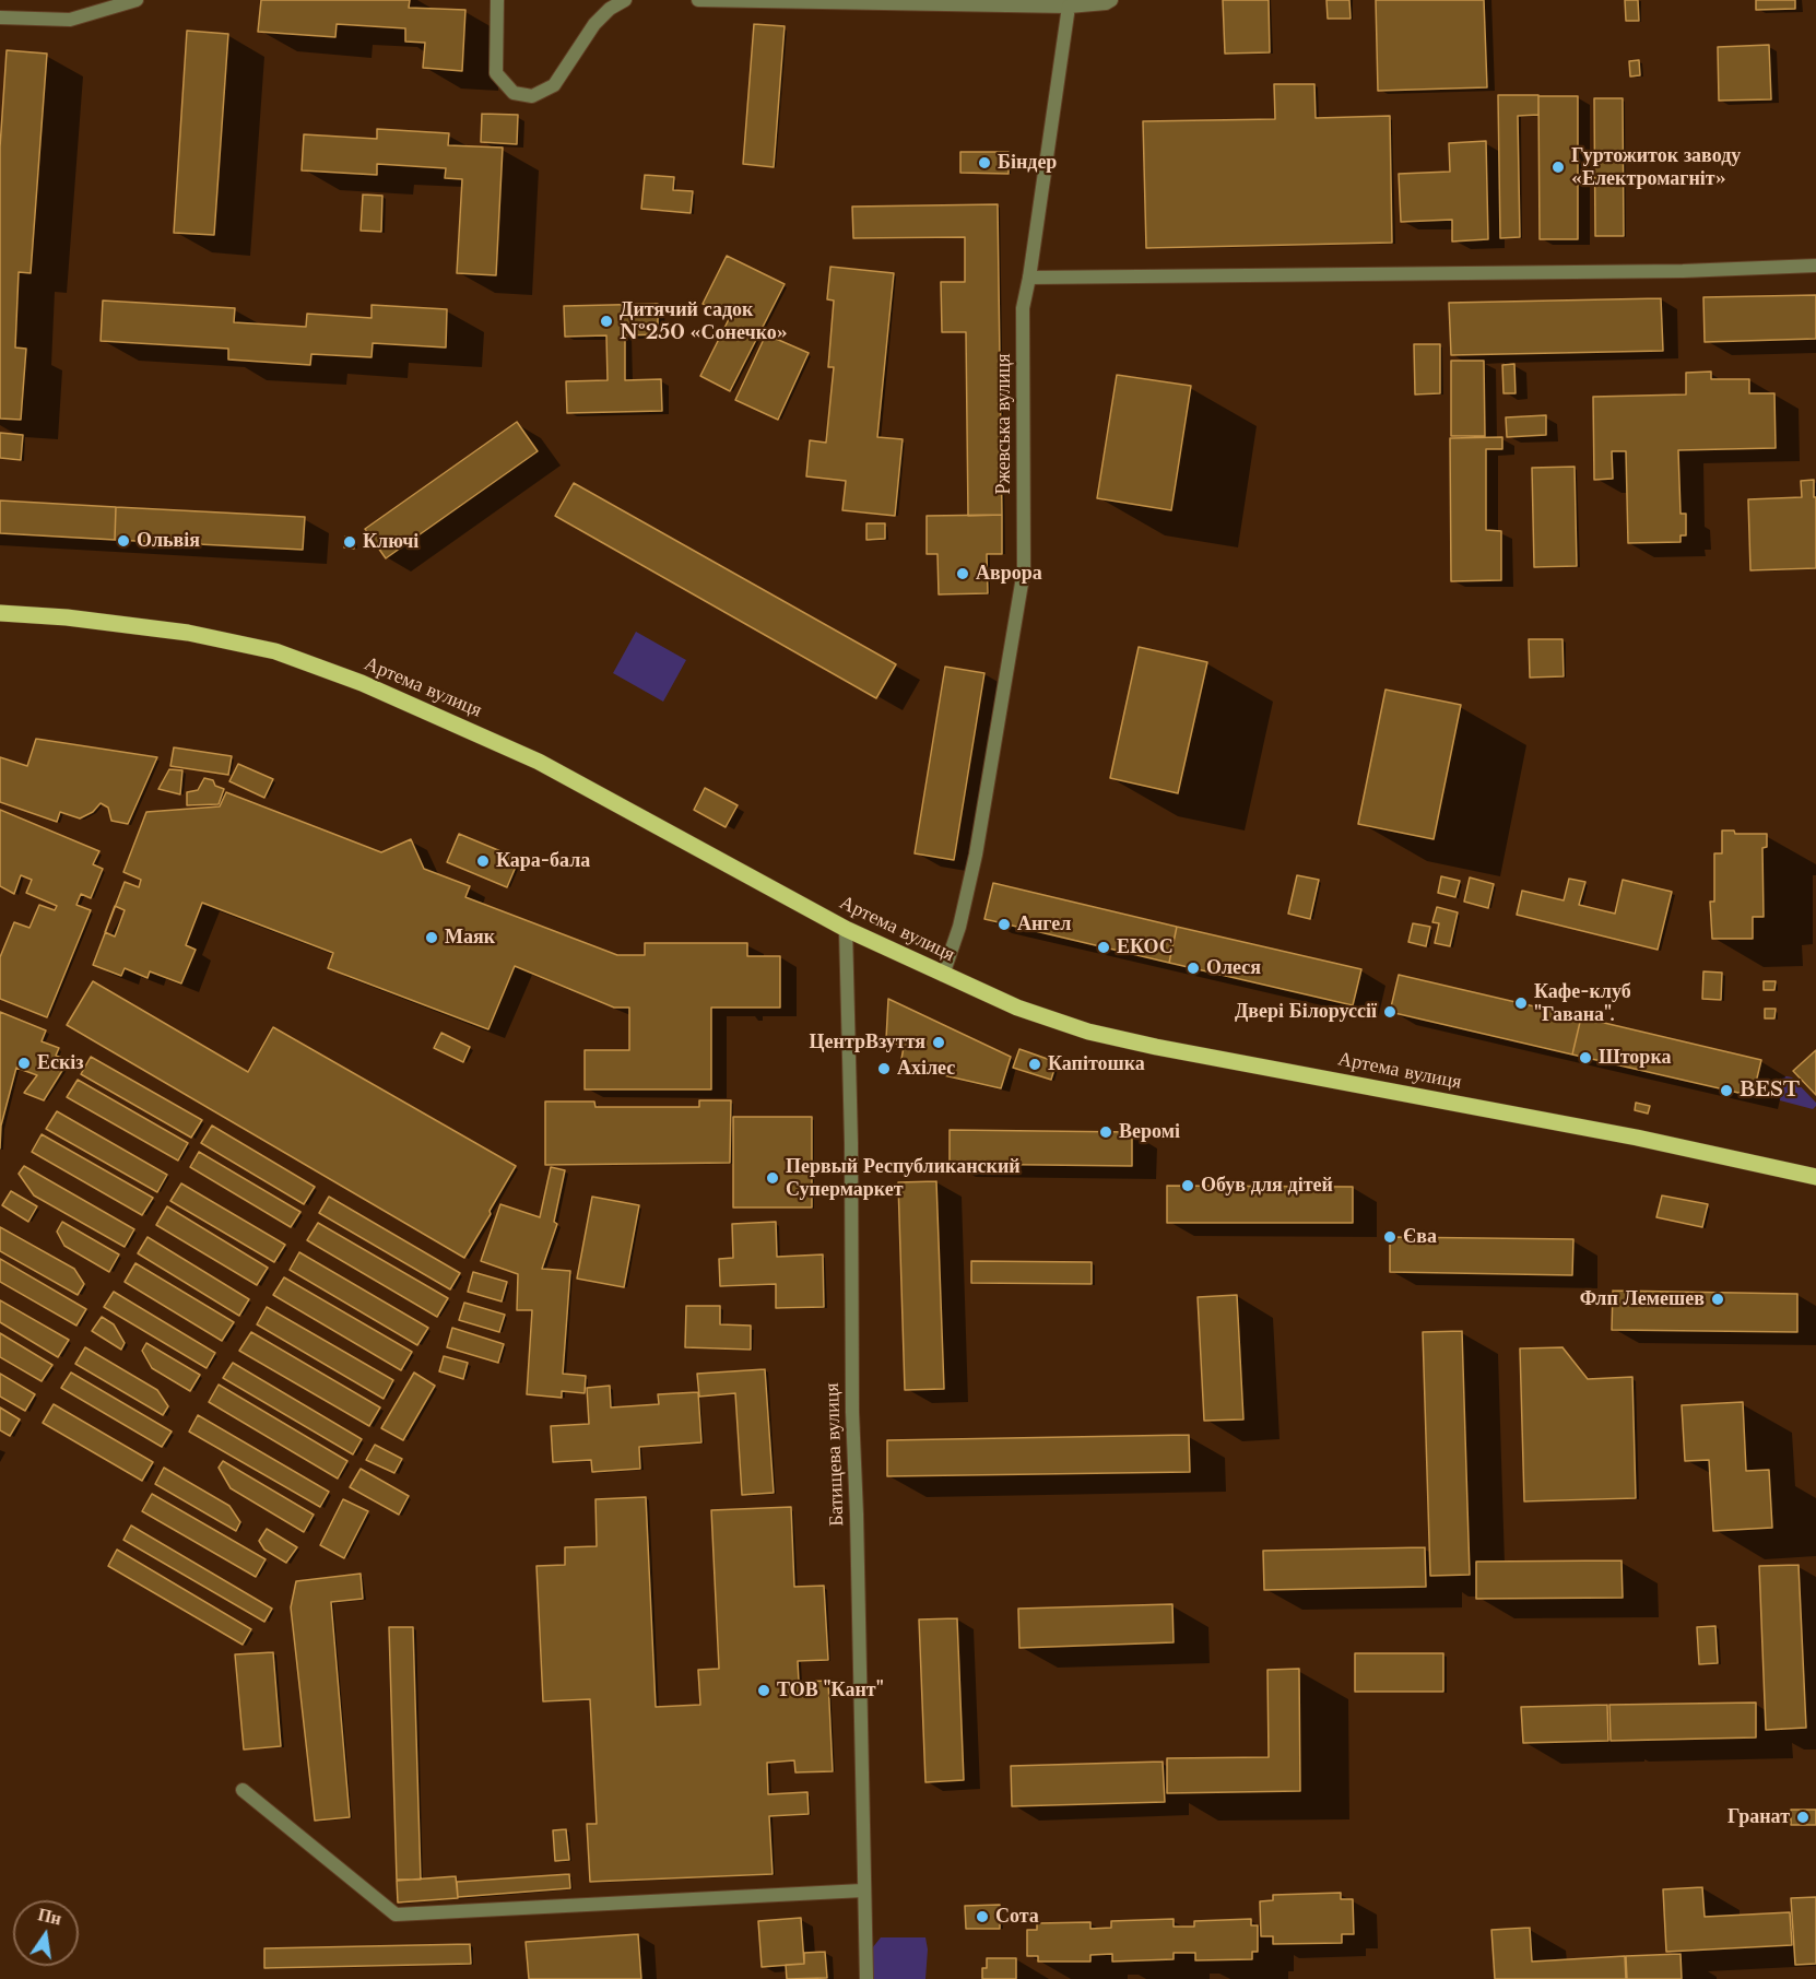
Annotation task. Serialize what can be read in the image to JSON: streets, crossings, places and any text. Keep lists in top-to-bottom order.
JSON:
{
  "streets": {
    "main road": ["Артема вулиця"],
    "street": ["Ржевська вулиця", "Батищева вулиця"]
  },
  "crossings": [
    ["Ржевська вулиця", "Артема вулиця"],
    ["Артема вулиця", "Батищева вулиця"]
  ],
  "places": [
    "Біндер",
    "Гуртожиток заводу «Електромагніт»",
    "Дитячий садок №250 «Сонечко»",
    "Ольвія",
    "Ключі",
    "Аврора",
    "Кара-бала",
    "Ангел",
    "Маяк",
    "ЕКОС",
    "Олеся",
    "Кафе-клуб \"Гавана\".",
    "Двері Білоруссії",
    "ЦентрВзуття",
    "Шторка",
    "Ескіз",
    "Капітошка",
    "Ахілес",
    "BEST",
    "Веромі",
    "Первый Республиканский Супермаркет",
    "Обув для дітей",
    "Єва",
    "Флп Лемешев",
    "ТОВ \"Кант\"",
    "Гранат",
    "Сота"
  ],
  "north": "top"
}
